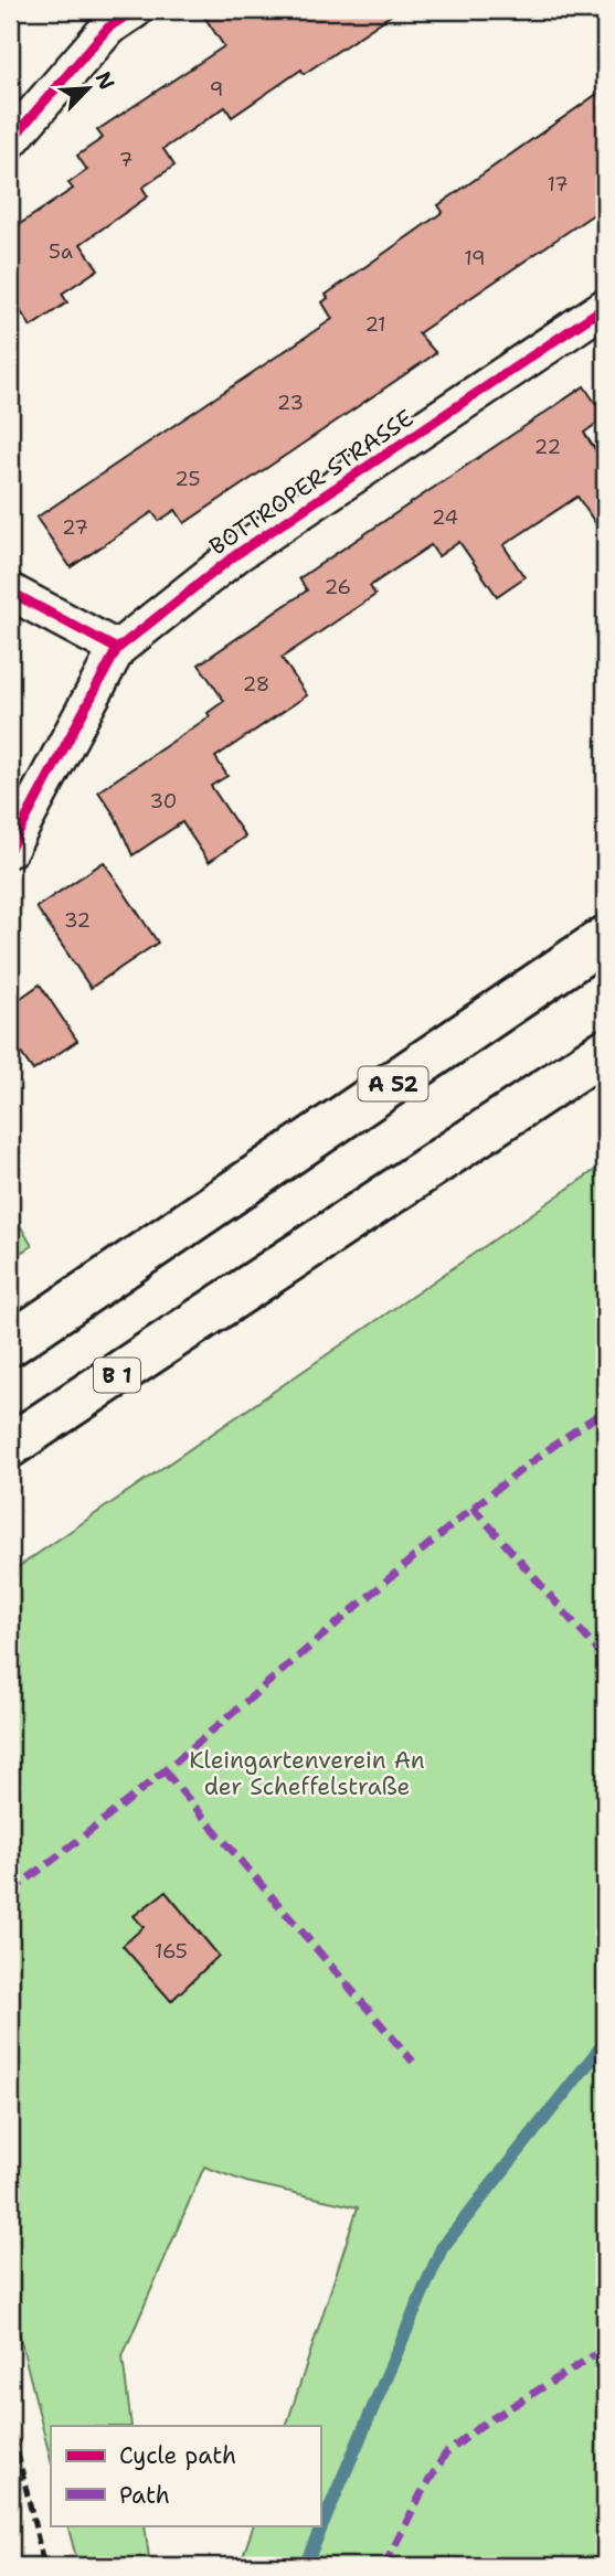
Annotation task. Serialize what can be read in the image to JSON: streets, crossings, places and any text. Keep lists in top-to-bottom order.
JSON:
{
  "streets": {
    "main road": ["A 52", "B 1"],
    "street": ["BOTTROPER STRASSE"]
  },
  "parks": ["Kleingartenverein An der Scheffelstraße"],
  "house_numbers": [
    "9",
    "7",
    "17",
    "5a",
    "19",
    "21",
    "23",
    "22",
    "25",
    "24",
    "27",
    "26",
    "28",
    "30",
    "32",
    "165"
  ],
  "legend": ["Cycle path", "Path"],
  "north": "top right"
}
